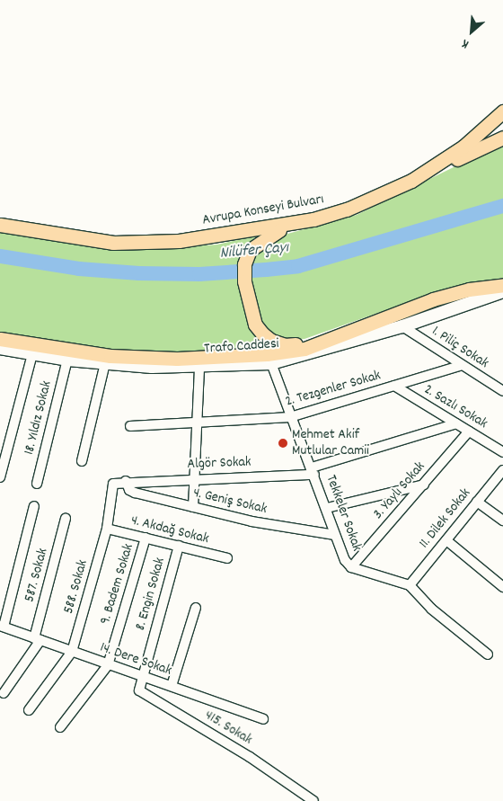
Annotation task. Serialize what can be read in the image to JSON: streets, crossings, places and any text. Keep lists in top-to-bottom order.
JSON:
{
  "streets": {
    "main road": ["Avrupa Konseyi Bulvarı", "Trafo Caddesi"],
    "street": [
      "1. Piliç Sokak",
      "2. Tezgenler Sokak",
      "2. Sazlı Sokak",
      "18. Yıldız Sokak",
      "Algör Sokak",
      "3. Yaylı Sokak",
      "4. Geniş Sokak",
      "Tekkeler Sokak",
      "11. Dilek Sokak",
      "4. Akdağ Sokak",
      "587. Sokak",
      "9. Badem Sokak",
      "588. Sokak",
      "8. Engin Sokak",
      "14. Dere Sokak",
      "415. Sokak"
    ]
  },
  "crossings": [
    ["Trafo Caddesi", "1. Piliç Sokak"],
    ["Trafo Caddesi", "18. Yıldız Sokak"],
    ["Trafo Caddesi", "Tekkeler Sokak"],
    ["1. Piliç Sokak", "2. Tezgenler Sokak"],
    ["2. Tezgenler Sokak", "2. Sazlı Sokak"],
    ["2. Tezgenler Sokak", "Tekkeler Sokak"],
    ["2. Sazlı Sokak", "Algör Sokak"],
    ["2. Sazlı Sokak", "3. Yaylı Sokak"],
    ["Algör Sokak", "4. Geniş Sokak"],
    ["Algör Sokak", "Tekkeler Sokak"],
    ["Algör Sokak", "588. Sokak"],
    ["3. Yaylı Sokak", "Tekkeler Sokak"],
    ["4. Geniş Sokak", "Tekkeler Sokak"],
    ["4. Geniş Sokak", "588. Sokak"],
    ["Tekkeler Sokak", "11. Dilek Sokak"],
    ["4. Akdağ Sokak", "9. Badem Sokak"],
    ["4. Akdağ Sokak", "588. Sokak"],
    ["4. Akdağ Sokak", "8. Engin Sokak"],
    ["587. Sokak", "14. Dere Sokak"],
    ["9. Badem Sokak", "14. Dere Sokak"],
    ["588. Sokak", "14. Dere Sokak"],
    ["8. Engin Sokak", "14. Dere Sokak"],
    ["8. Engin Sokak", "415. Sokak"],
    ["14. Dere Sokak", "415. Sokak"]
  ],
  "water": ["Nilüfer Çayı"],
  "places": ["Mehmet Akif Mutlular Camii"],
  "north": "bottom left"
}
